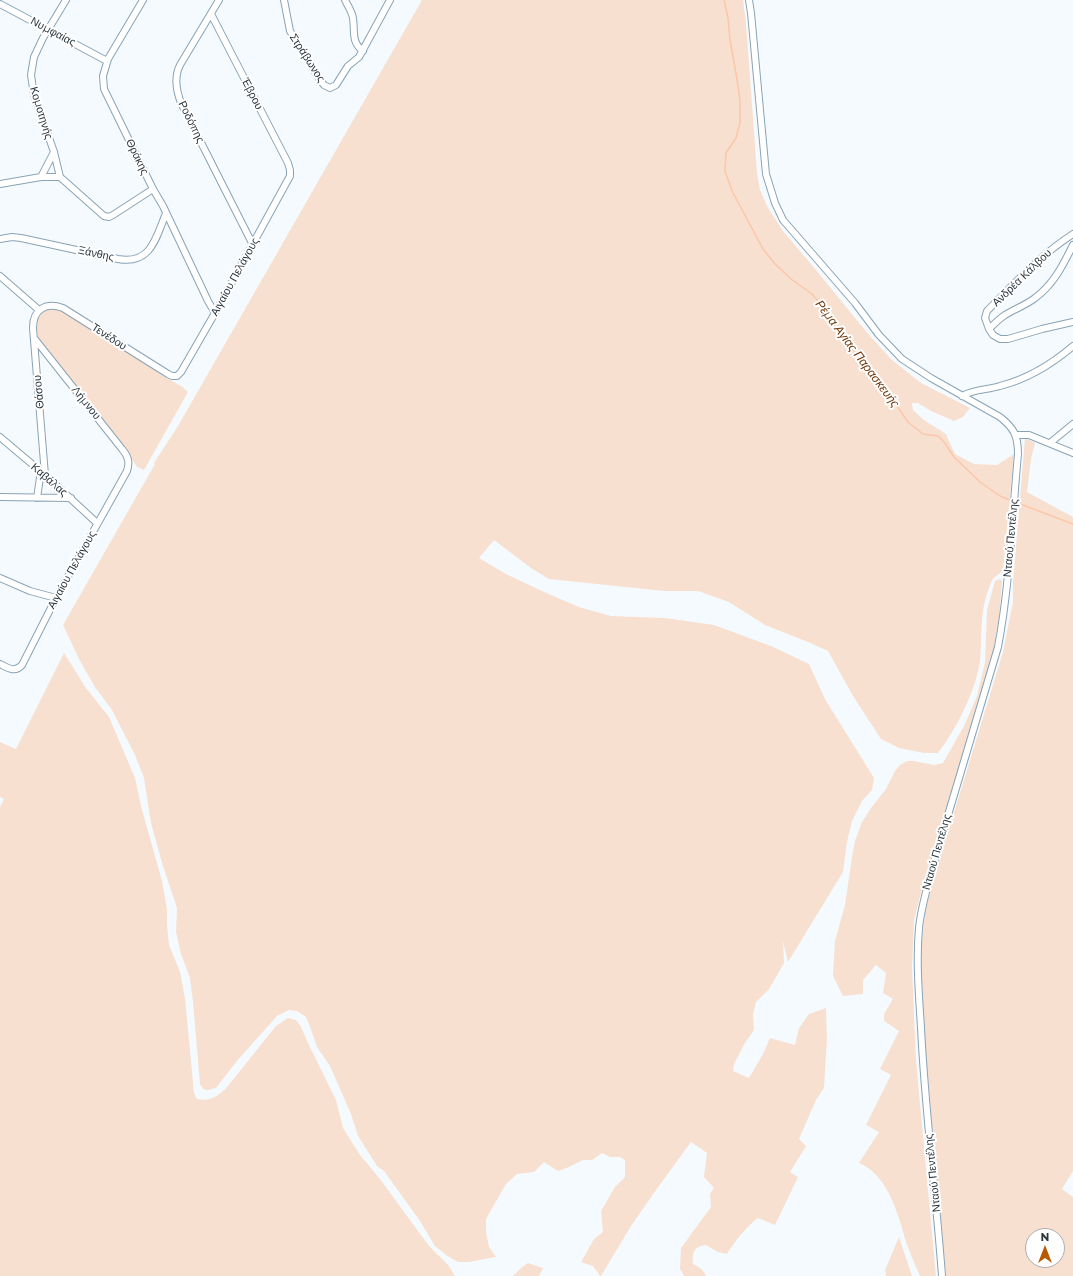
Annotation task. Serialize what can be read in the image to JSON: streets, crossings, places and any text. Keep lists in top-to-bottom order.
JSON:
{
  "streets": {
    "street": [
      "Νυμφαίας",
      "Στράβωνος",
      "Έβρου",
      "Κομοτηνής",
      "Ροδόπης",
      "Θράκης",
      "Ξάνθης",
      "Αιγαίου Πελάγους",
      "Ανδρέα Κάλβου",
      "Τενέδου",
      "Θάσου",
      "Λήμνου",
      "Καβάλας",
      "Νταού Πεντέλης"
    ]
  },
  "crossings": [
    ["Νυμφαίας", "Κομοτηνής"],
    ["Νυμφαίας", "Θράκης"],
    ["Έβρου", "Ροδόπης"],
    ["Έβρου", "Αιγαίου Πελάγους"],
    ["Ροδόπης", "Αιγαίου Πελάγους"],
    ["Θράκης", "Ξάνθης"],
    ["Θράκης", "Αιγαίου Πελάγους"],
    ["Αιγαίου Πελάγους", "Τενέδου"],
    ["Αιγαίου Πελάγους", "Λήμνου"],
    ["Αιγαίου Πελάγους", "Καβάλας"],
    ["Τενέδου", "Θάσου"],
    ["Θάσου", "Λήμνου"],
    ["Θάσου", "Καβάλας"]
  ],
  "water": ["Ρέμα Αγίας Παρασκευής"],
  "north": "top"
}
